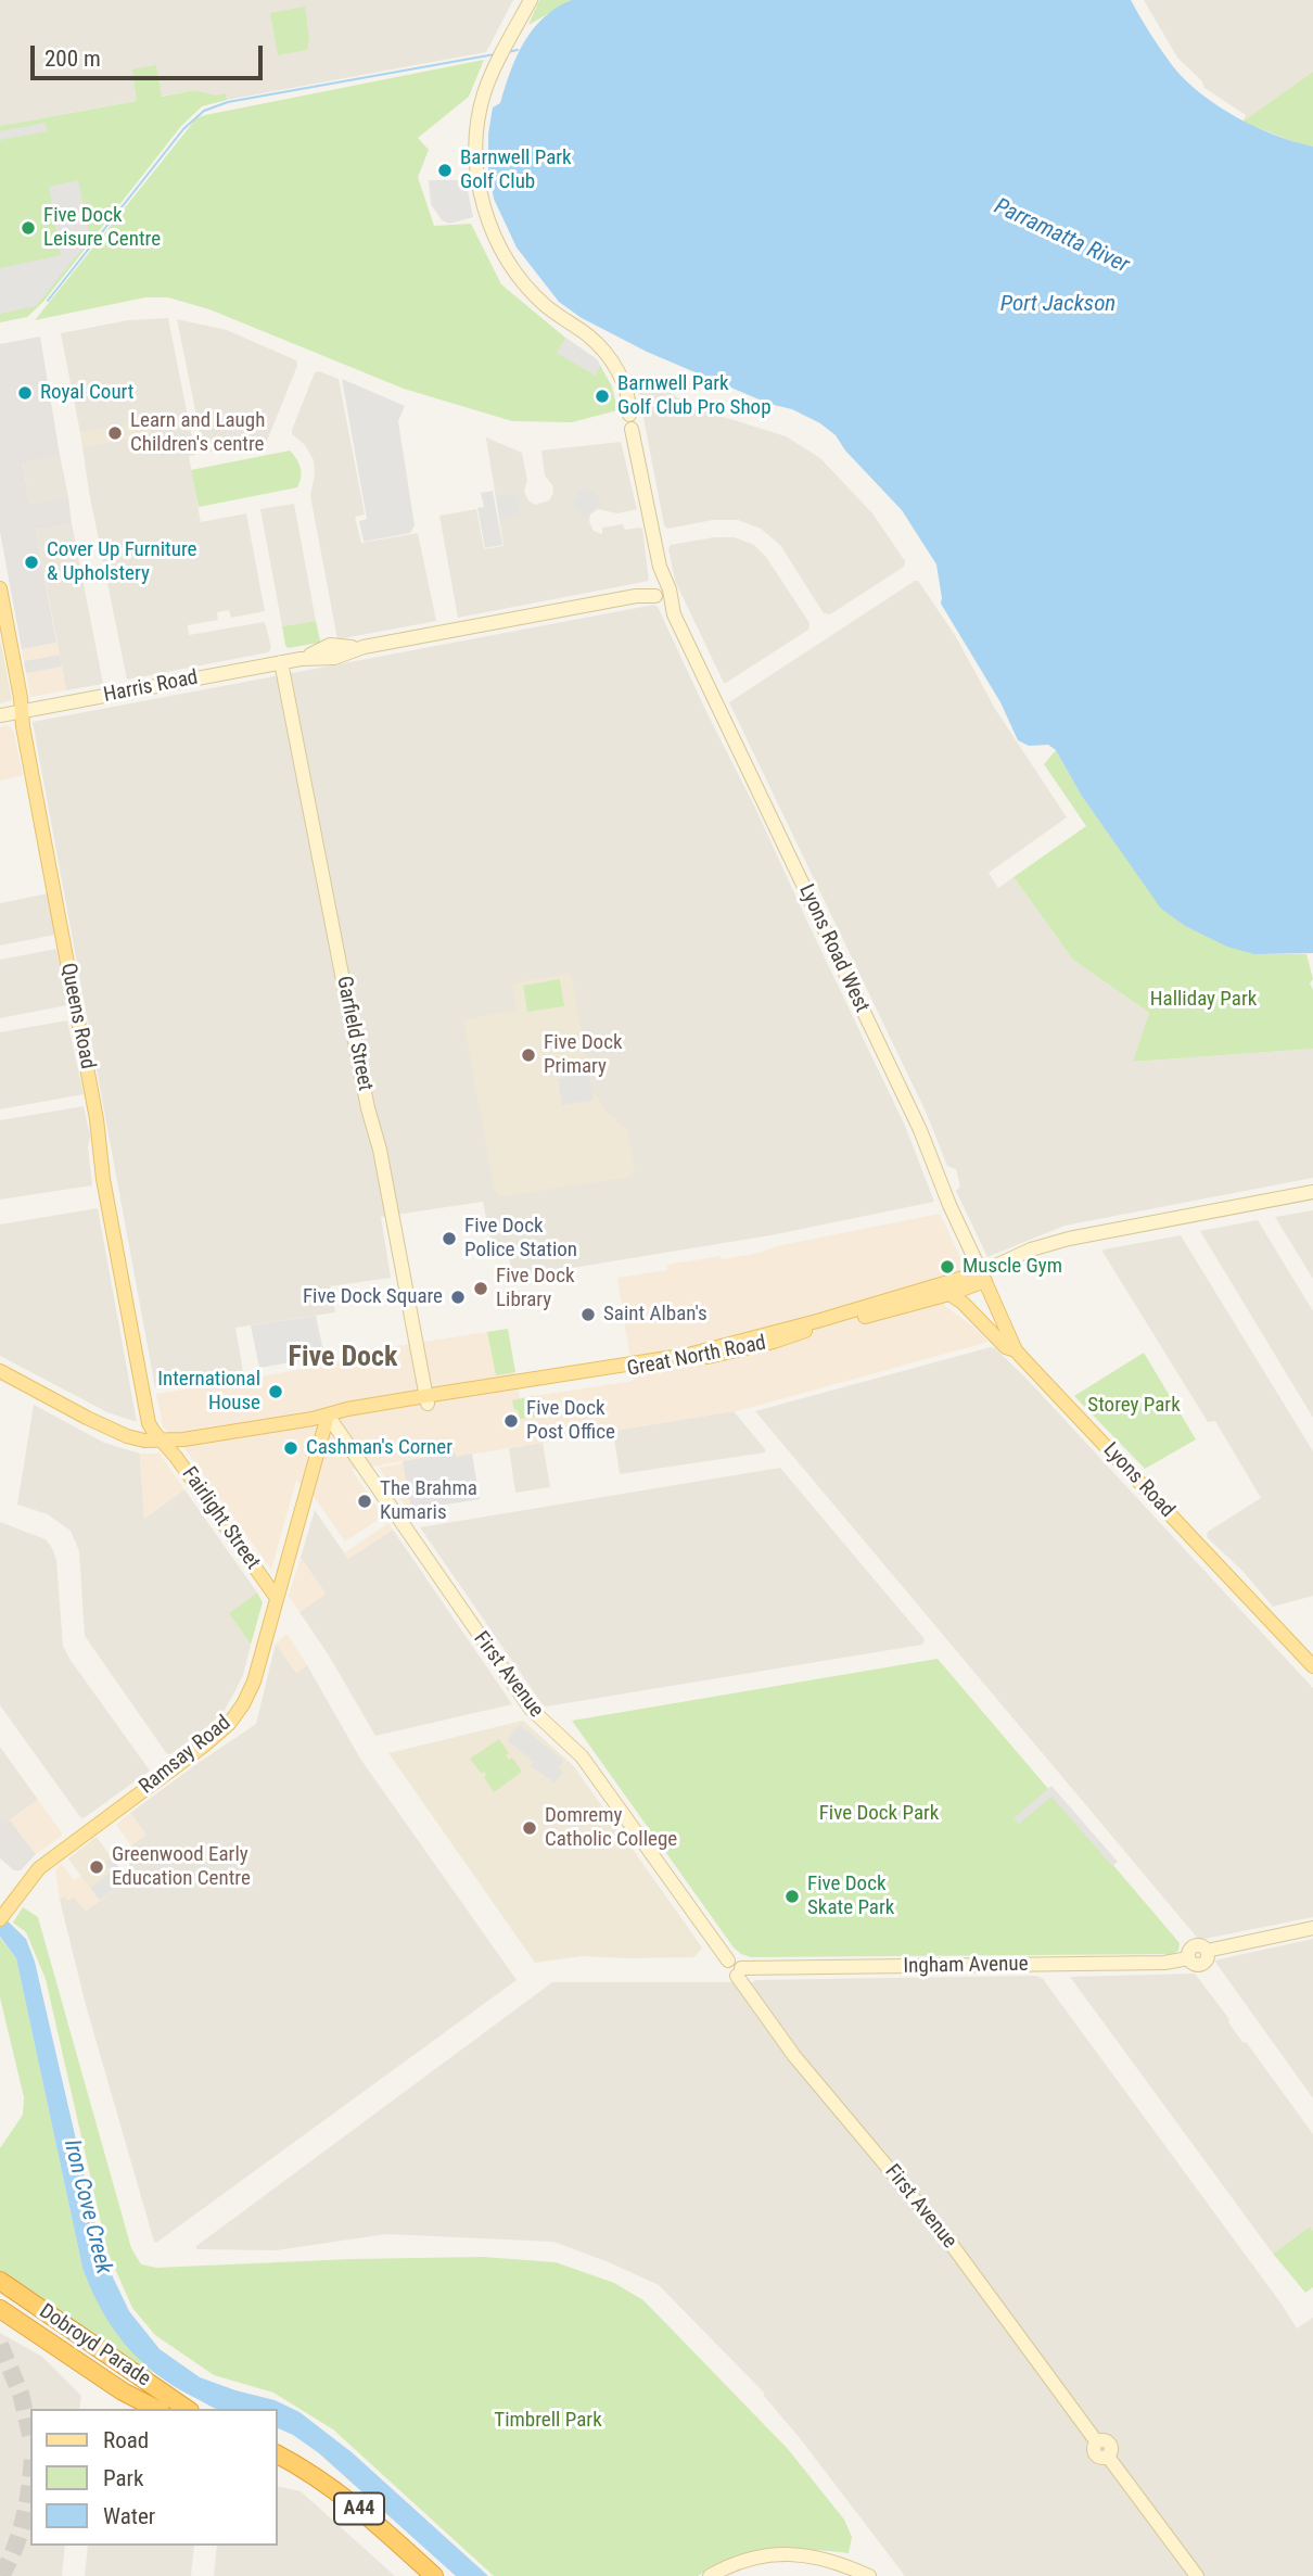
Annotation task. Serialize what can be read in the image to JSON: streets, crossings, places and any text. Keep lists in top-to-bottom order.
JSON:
{
  "streets": {
    "highway": ["Dobroyd Parade", "A44"],
    "main road": [
      "Queens Road",
      "Great North Road",
      "Lyons Road",
      "Fairlight Street",
      "Ramsay Road"
    ],
    "street": [
      "Harris Road",
      "Lyons Road West",
      "Garfield Street",
      "First Avenue",
      "Ingham Avenue"
    ]
  },
  "crossings": [
    ["Harris Road", "Lyons Road West"],
    ["Harris Road", "Queens Road"],
    ["Harris Road", "Garfield Street"],
    ["Lyons Road West", "Great North Road"],
    ["Lyons Road West", "Lyons Road"],
    ["Queens Road", "Great North Road"],
    ["Queens Road", "Fairlight Street"],
    ["Garfield Street", "Great North Road"],
    ["Great North Road", "Lyons Road"],
    ["Great North Road", "Fairlight Street"],
    ["Great North Road", "First Avenue"],
    ["Great North Road", "Ramsay Road"],
    ["Fairlight Street", "Ramsay Road"],
    ["First Avenue", "Ramsay Road"],
    ["First Avenue", "Ingham Avenue"]
  ],
  "districts": ["Five Dock"],
  "water": ["Parramatta River", "Port Jackson", "Iron Cove Creek"],
  "parks": [
    "Halliday Park",
    "Storey Park",
    "Five Dock Park",
    "Timbrell Park"
  ],
  "places": [
    "Barnwell Park Golf Club",
    "Five Dock Leisure Centre",
    "Royal Court",
    "Barnwell Park Golf Club Pro Shop",
    "Learn and Laugh Children's centre",
    "Cover Up Furniture & Upholstery",
    "Five Dock Primary",
    "Five Dock Police Station",
    "Muscle Gym",
    "Five Dock Library",
    "Five Dock Square",
    "Saint Alban's",
    "International House",
    "Five Dock Post Office",
    "Cashman's Corner",
    "The Brahma Kumaris",
    "Domremy Catholic College",
    "Greenwood Early Education Centre",
    "Five Dock Skate Park"
  ],
  "legend": ["Road", "Park", "Water"],
  "scale_bar": "200 m"
}
